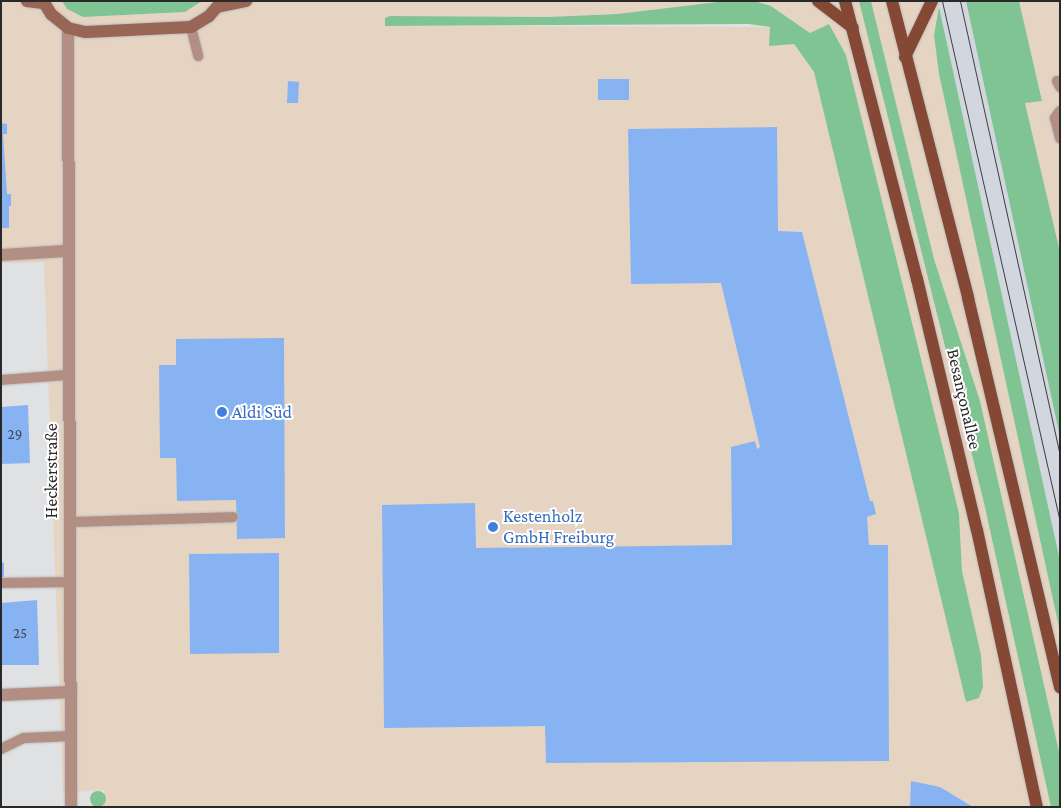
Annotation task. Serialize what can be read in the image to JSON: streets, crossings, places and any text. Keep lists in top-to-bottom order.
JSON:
{
  "streets": {
    "main road": ["Besançonallee"],
    "street": ["Heckerstraße"]
  },
  "places": ["Aldi Süd", "Kestenholz GmbH Freiburg"],
  "house_numbers": ["29", "25"]
}
